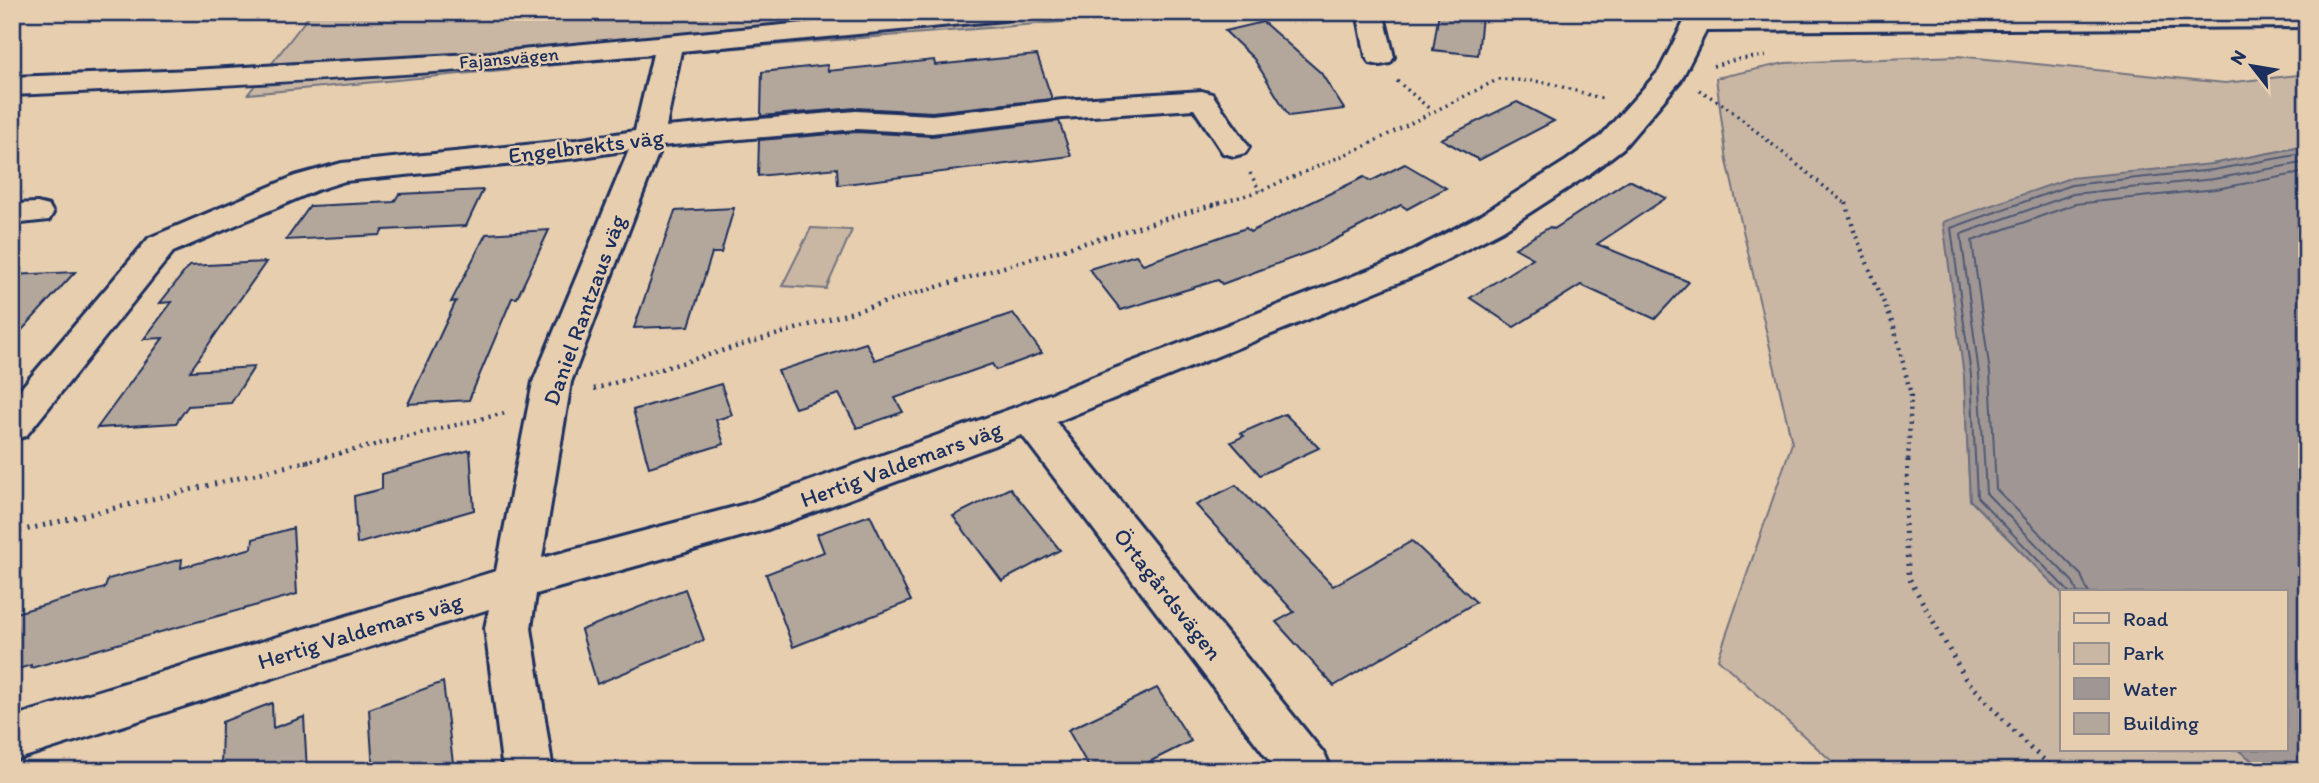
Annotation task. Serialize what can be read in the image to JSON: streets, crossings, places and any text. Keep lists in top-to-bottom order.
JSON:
{
  "streets": {
    "street": [
      "Fajansvägen",
      "Engelbrekts väg",
      "Daniel Rantzaus väg",
      "Hertig Valdemars väg",
      "Örtagårdsvägen"
    ]
  },
  "crossings": [
    ["Fajansvägen", "Daniel Rantzaus väg"],
    ["Engelbrekts väg", "Daniel Rantzaus väg"],
    ["Daniel Rantzaus väg", "Hertig Valdemars väg"],
    ["Hertig Valdemars väg", "Örtagårdsvägen"]
  ],
  "legend": [
    "Road",
    "Park",
    "Water",
    "Building"
  ],
  "north": "top left"
}
